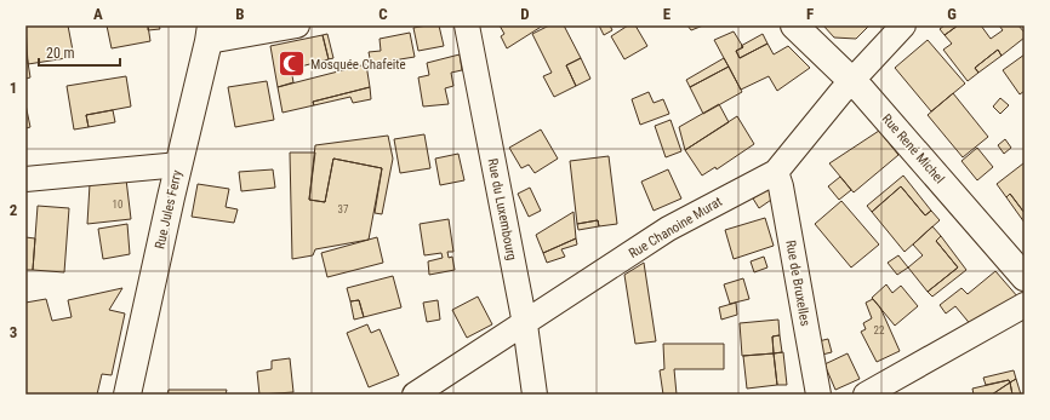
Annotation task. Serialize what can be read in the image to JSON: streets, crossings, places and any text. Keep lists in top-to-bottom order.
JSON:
{
  "streets": {
    "street": [
      "Rue René Michel",
      "Rue Jules Ferry",
      "Rue du Luxembourg",
      "Rue Chanoine Murat",
      "Rue de Bruxelles"
    ]
  },
  "crossings": [
    ["Rue René Michel", "Rue Chanoine Murat"],
    ["Rue du Luxembourg", "Rue Chanoine Murat"],
    ["Rue Chanoine Murat", "Rue de Bruxelles"]
  ],
  "places": {
    "mosque": ["Mosquée Chafeite"]
  },
  "house_numbers": ["10", "37", "22"],
  "scale_bar": "20 m",
  "grid": {
    "columns": [
      "A",
      "B",
      "C",
      "D",
      "E",
      "F",
      "G"
    ],
    "rows": ["1", "2", "3"]
  }
}
